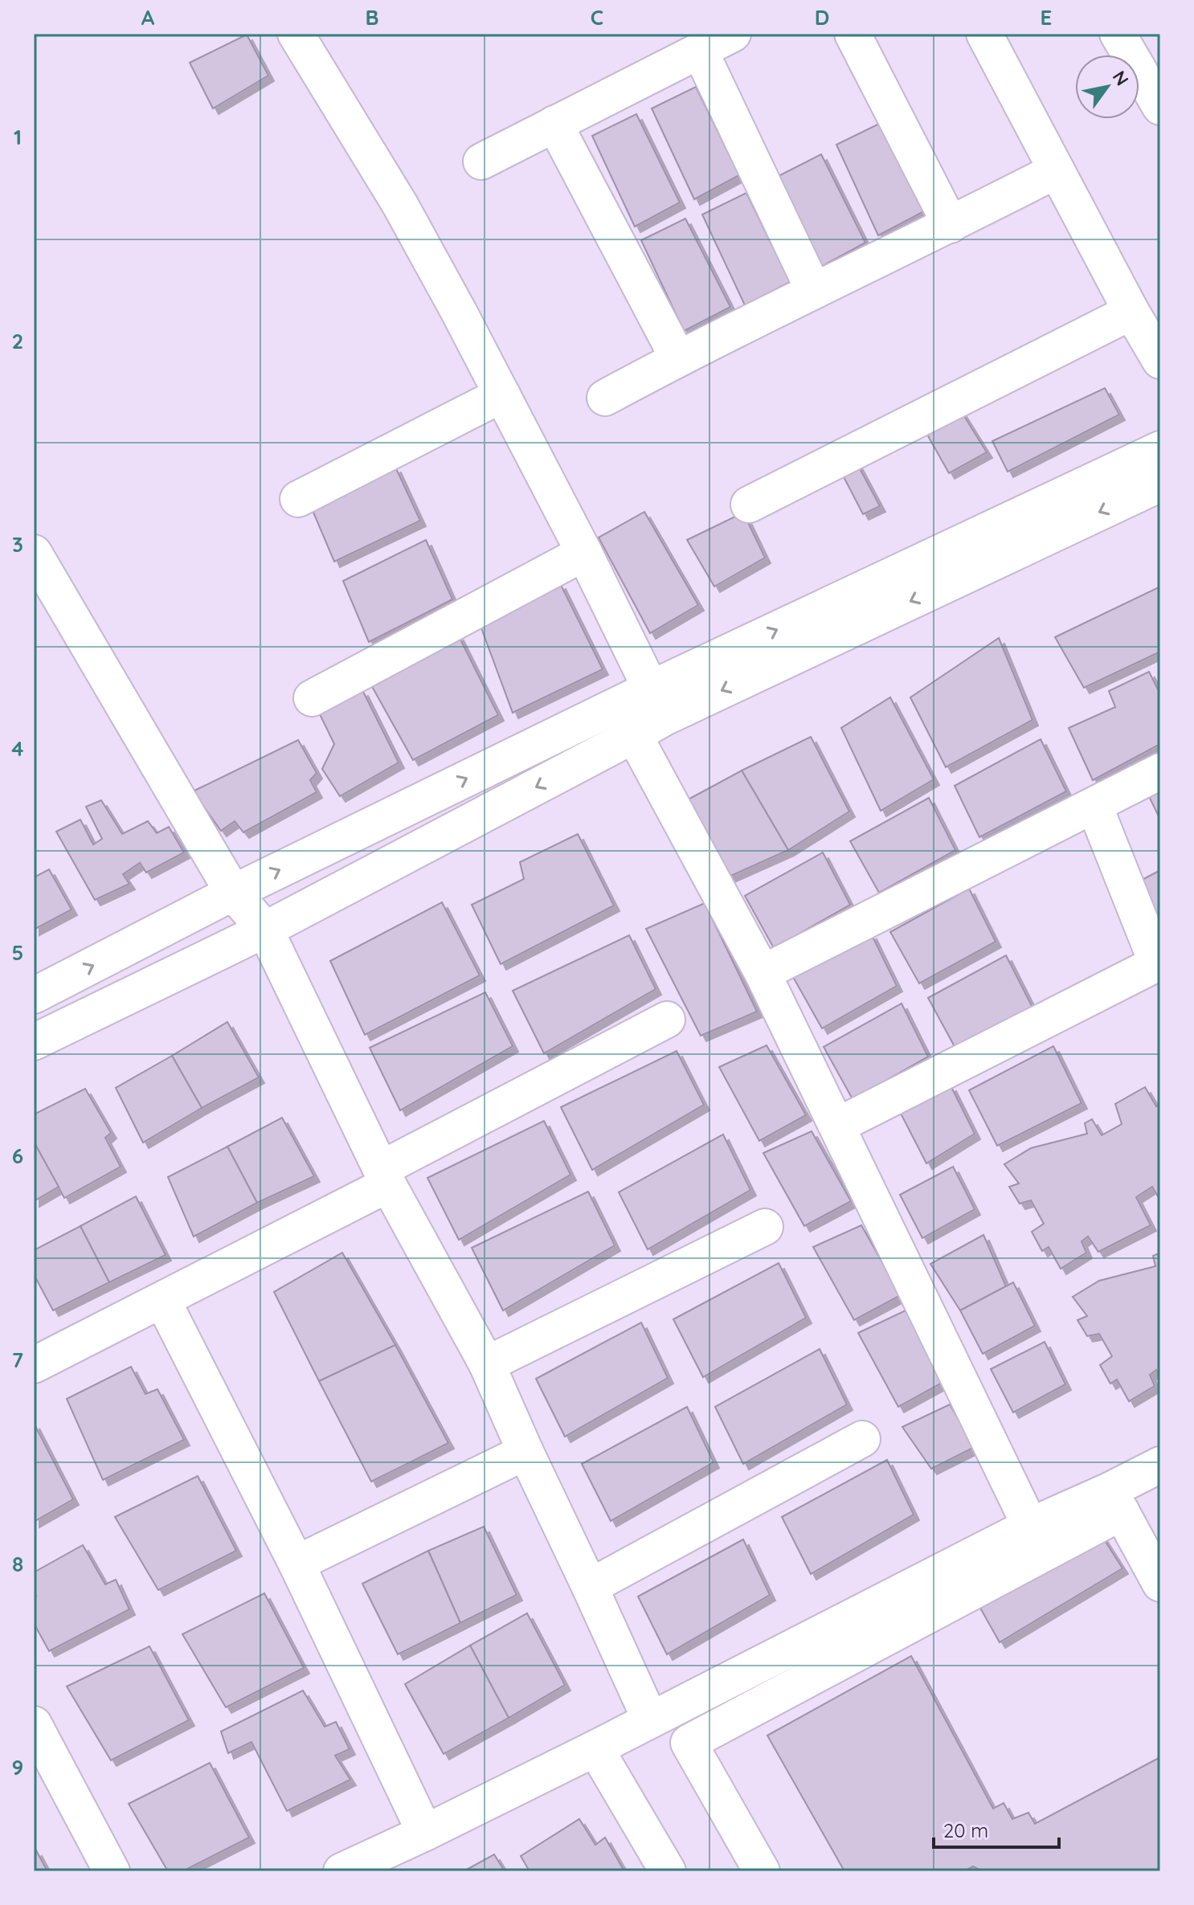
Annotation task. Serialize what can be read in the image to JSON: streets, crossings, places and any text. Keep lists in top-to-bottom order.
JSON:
{
  "scale_bar": "20 m",
  "north": "top right",
  "grid": {
    "columns": [
      "A",
      "B",
      "C",
      "D",
      "E"
    ],
    "rows": [
      "1",
      "2",
      "3",
      "4",
      "5",
      "6",
      "7",
      "8",
      "9"
    ]
  }
}
